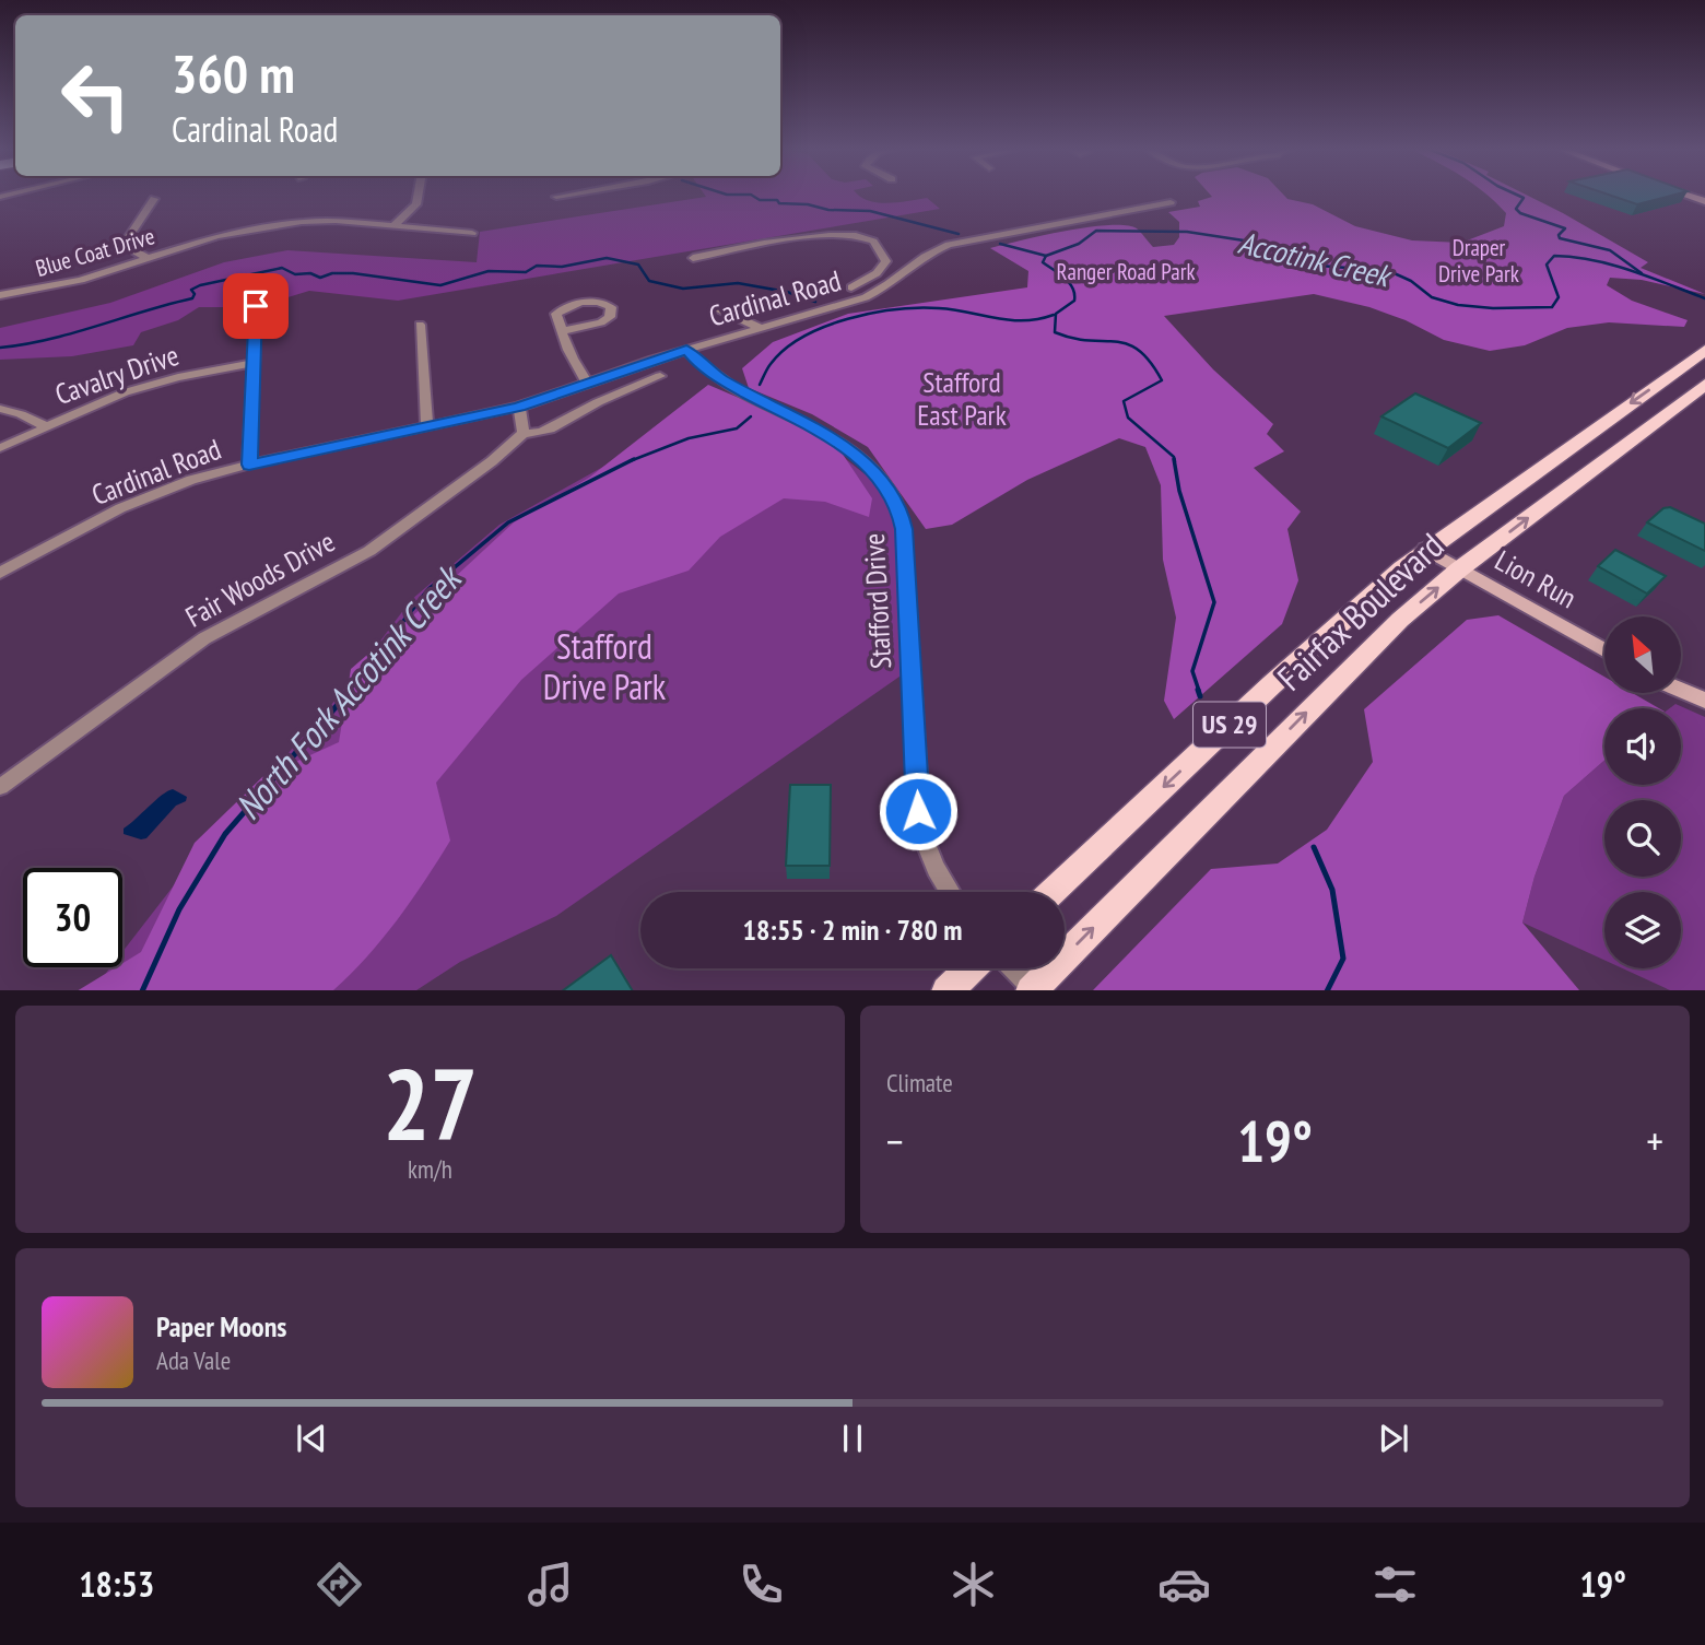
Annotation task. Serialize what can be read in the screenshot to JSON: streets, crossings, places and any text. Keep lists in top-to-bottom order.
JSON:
{
  "streets": {
    "main road": ["Fairfax Boulevard", "US 29"],
    "street": [
      "Blue Coat Drive",
      "Cardinal Road",
      "Cavalry Drive",
      "Fair Woods Drive",
      "Lion Run",
      "Stafford Drive"
    ]
  },
  "crossings": [
    ["Cardinal Road", "Stafford Drive"],
    ["Lion Run", "Fairfax Boulevard"]
  ],
  "water": ["Accotink Creek", "North Fork Accotink Creek"],
  "parks": [
    "Draper Drive Park",
    "Ranger Road Park",
    "Stafford East Park",
    "Stafford Drive Park"
  ],
  "north": "top left",
  "page": {
    "turn": ["360 m", "Cardinal Road"],
    "limit": "30",
    "trip": "18:55 · 2 min · 780 m",
    "tile": [
      ["27", "km/h"],
      "Climate"
    ],
    "heat": ["−", "19°", "+"],
    "song": ["Paper Moons", "Ada Vale"],
    "tabs": ["18:53", "19°"]
  }
}
